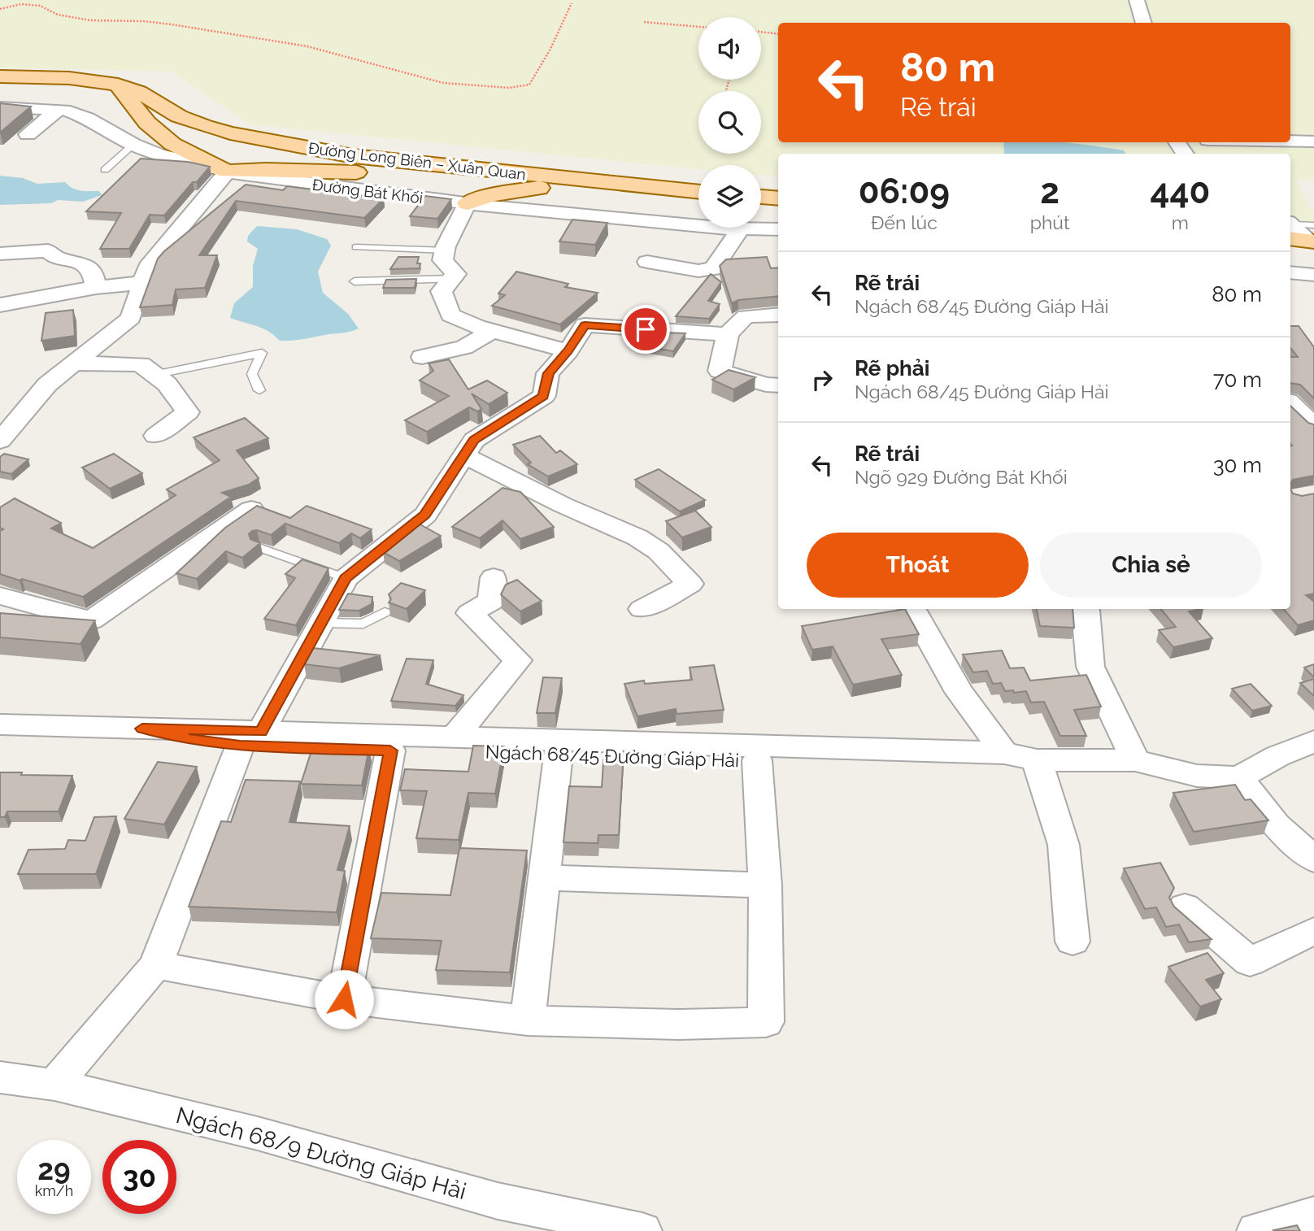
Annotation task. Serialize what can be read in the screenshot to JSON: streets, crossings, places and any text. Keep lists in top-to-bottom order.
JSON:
{
  "streets": {
    "main road": ["Đường Long Biên – Xuân Quan"],
    "street": ["Đường Bát Khối", "Ngách 68/45 Đường Giáp Hải", "Ngách 68/9 Đường Giáp Hải"]
  },
  "page": {
    "turn": ["80 m", "Rẽ trái"],
    "eta": [
      "06:09",
      "Đến lúc",
      "2",
      "phút",
      "440",
      "m"
    ],
    "list": [
      {
        "name": "Rẽ trái",
        "note": "Ngách 68/45 Đường Giáp Hải",
        "value": "80 m"
      },
      {
        "name": "Rẽ phải",
        "note": "Ngách 68/45 Đường Giáp Hải",
        "value": "70 m"
      },
      {
        "name": "Rẽ trái",
        "note": "Ngõ 929 Đường Bát Khối",
        "value": "30 m"
      }
    ],
    "buttons": ["Thoát", "Chia sẻ"],
    "speed": "29 km/h",
    "limit": "30"
  }
}
